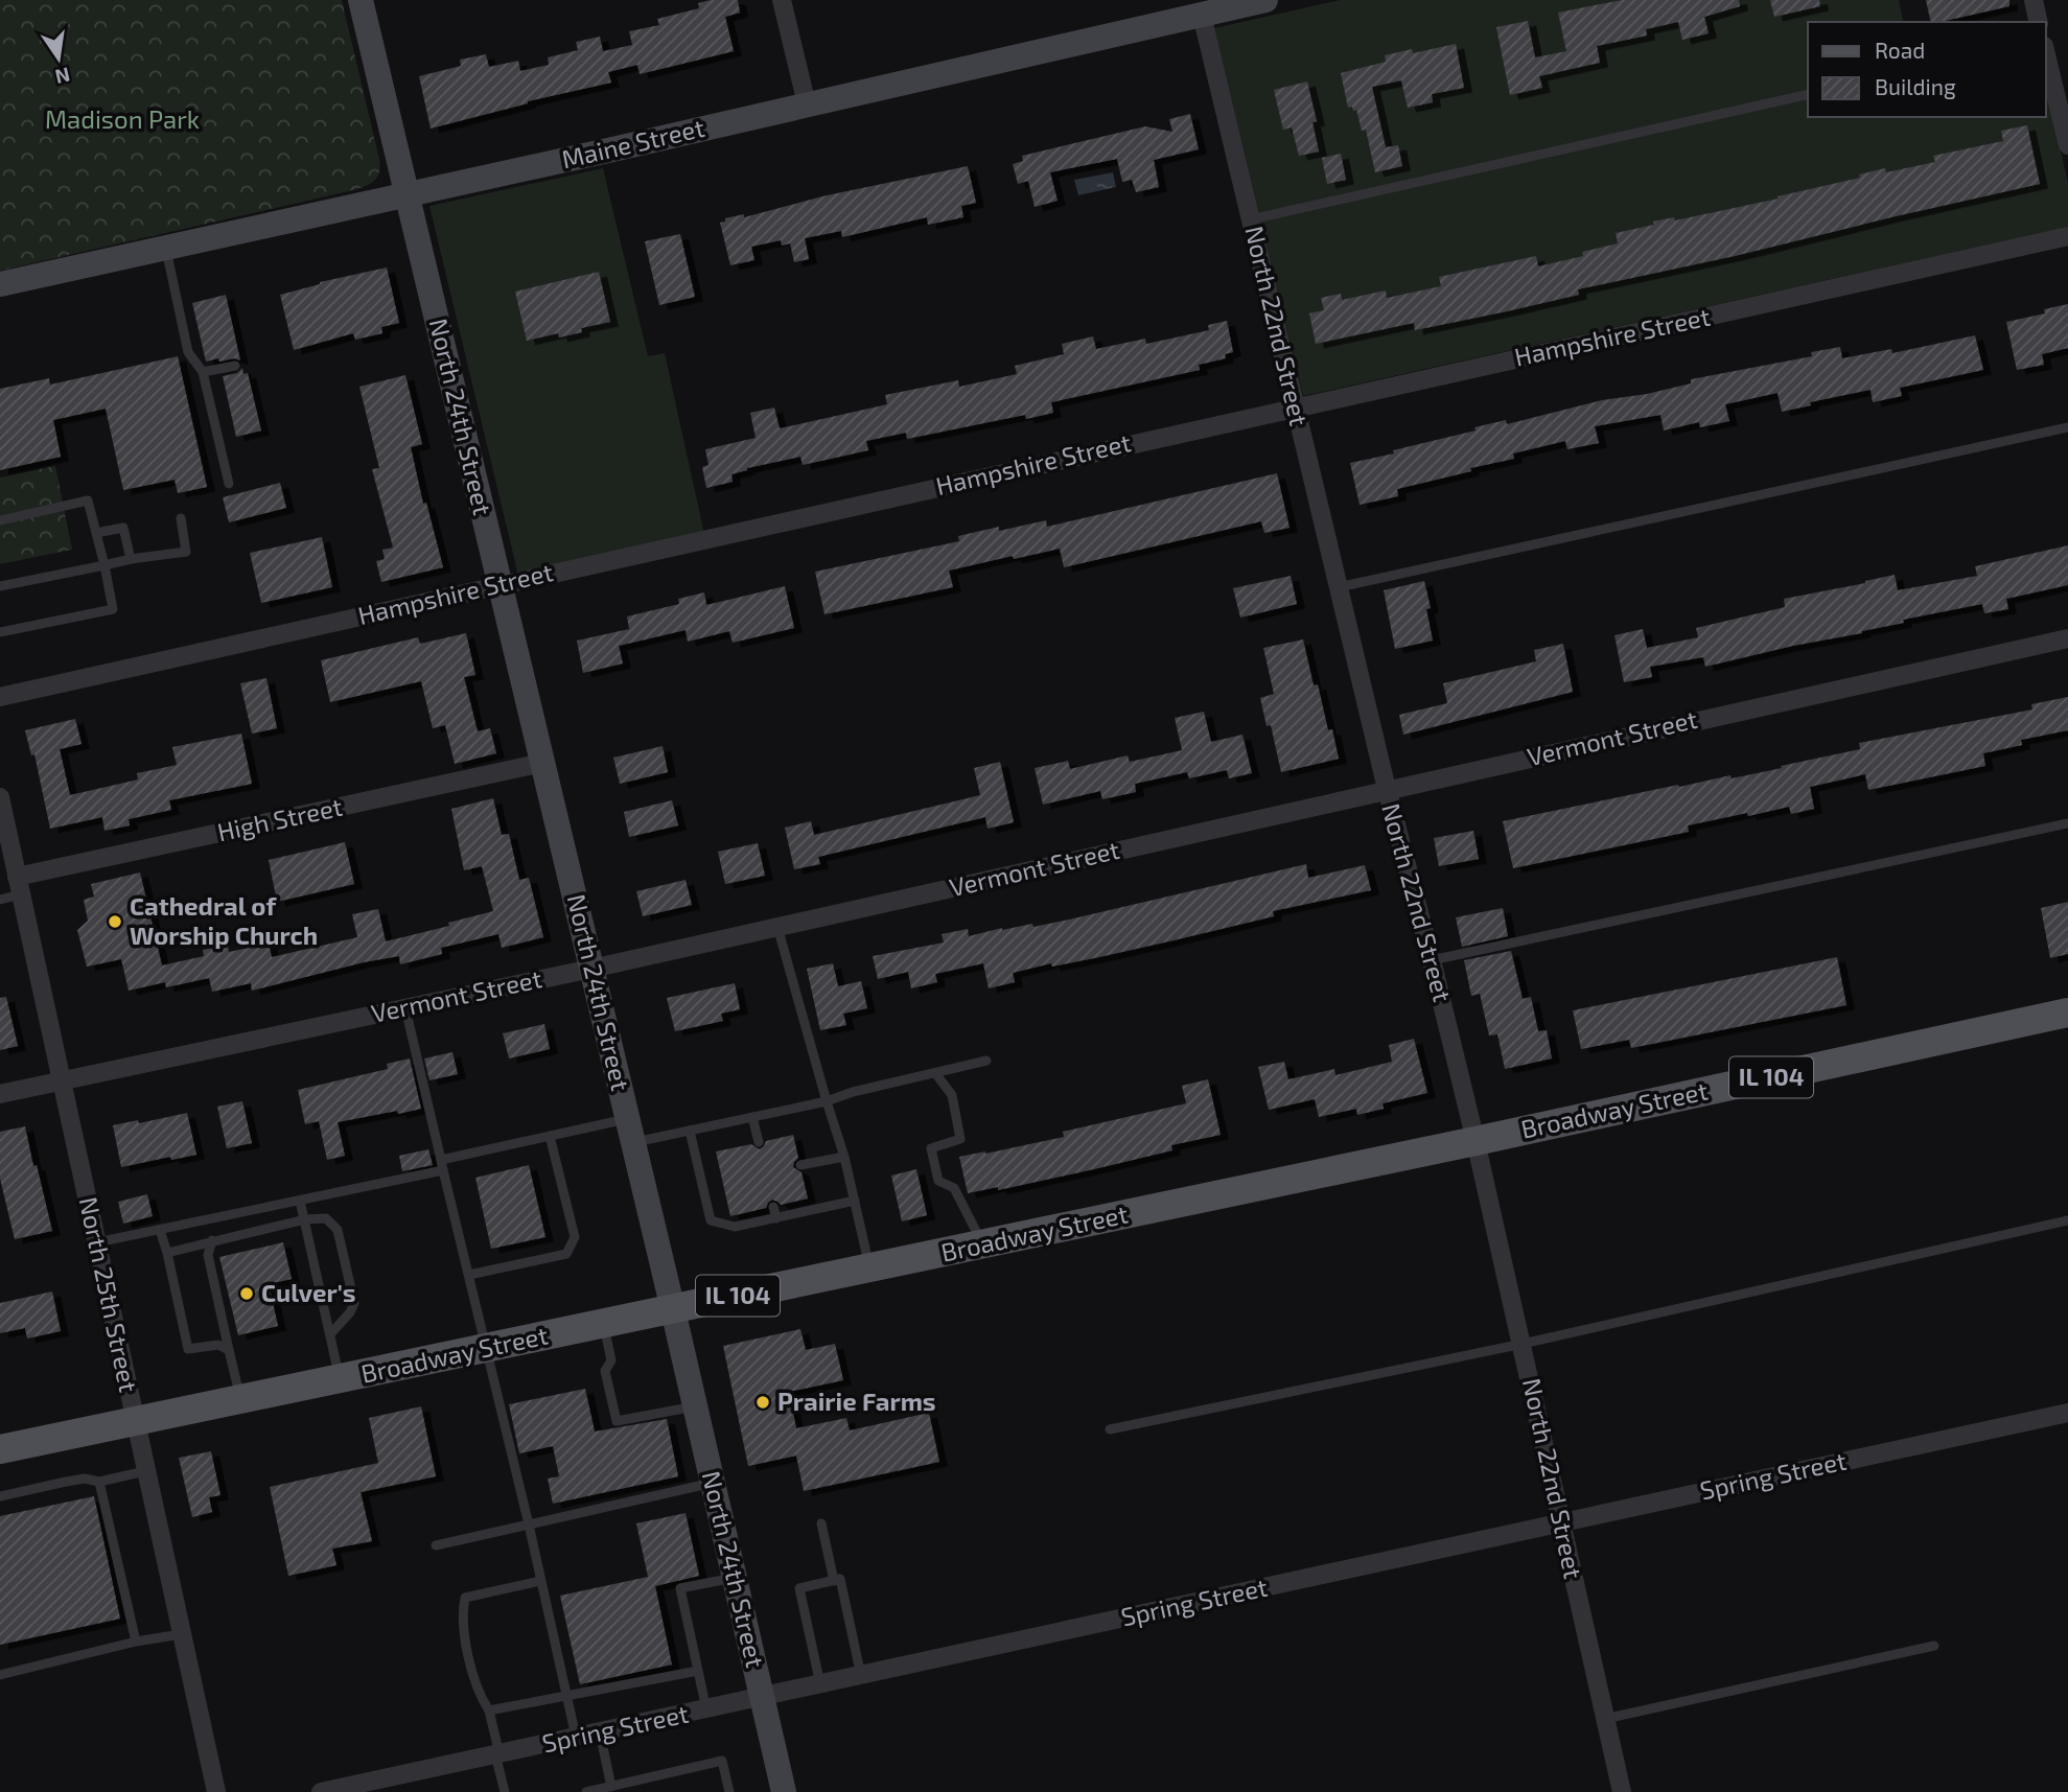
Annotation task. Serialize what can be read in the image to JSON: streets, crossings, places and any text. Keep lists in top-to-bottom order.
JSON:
{
  "streets": {
    "main road": [
      "Maine Street",
      "North 24th Street",
      "IL 104",
      "Broadway Street"
    ],
    "street": [
      "North 22nd Street",
      "Hampshire Street",
      "Vermont Street",
      "High Street",
      "North 25th Street",
      "Spring Street"
    ]
  },
  "crossings": [
    ["Maine Street", "North 22nd Street"],
    ["Maine Street", "North 24th Street"],
    ["North 22nd Street", "Hampshire Street"],
    ["North 22nd Street", "Vermont Street"],
    ["North 22nd Street", "Broadway Street"],
    ["North 22nd Street", "Spring Street"],
    ["Hampshire Street", "North 24th Street"],
    ["North 24th Street", "Vermont Street"],
    ["North 24th Street", "High Street"],
    ["North 24th Street", "Broadway Street"],
    ["North 24th Street", "Spring Street"],
    ["Vermont Street", "North 25th Street"],
    ["High Street", "North 25th Street"],
    ["Broadway Street", "North 25th Street"]
  ],
  "parks": ["Madison Park"],
  "places": ["Cathedral of Worship Church", "Culver's", "Prairie Farms"],
  "legend": ["Road", "Building"],
  "north": "bottom"
}
